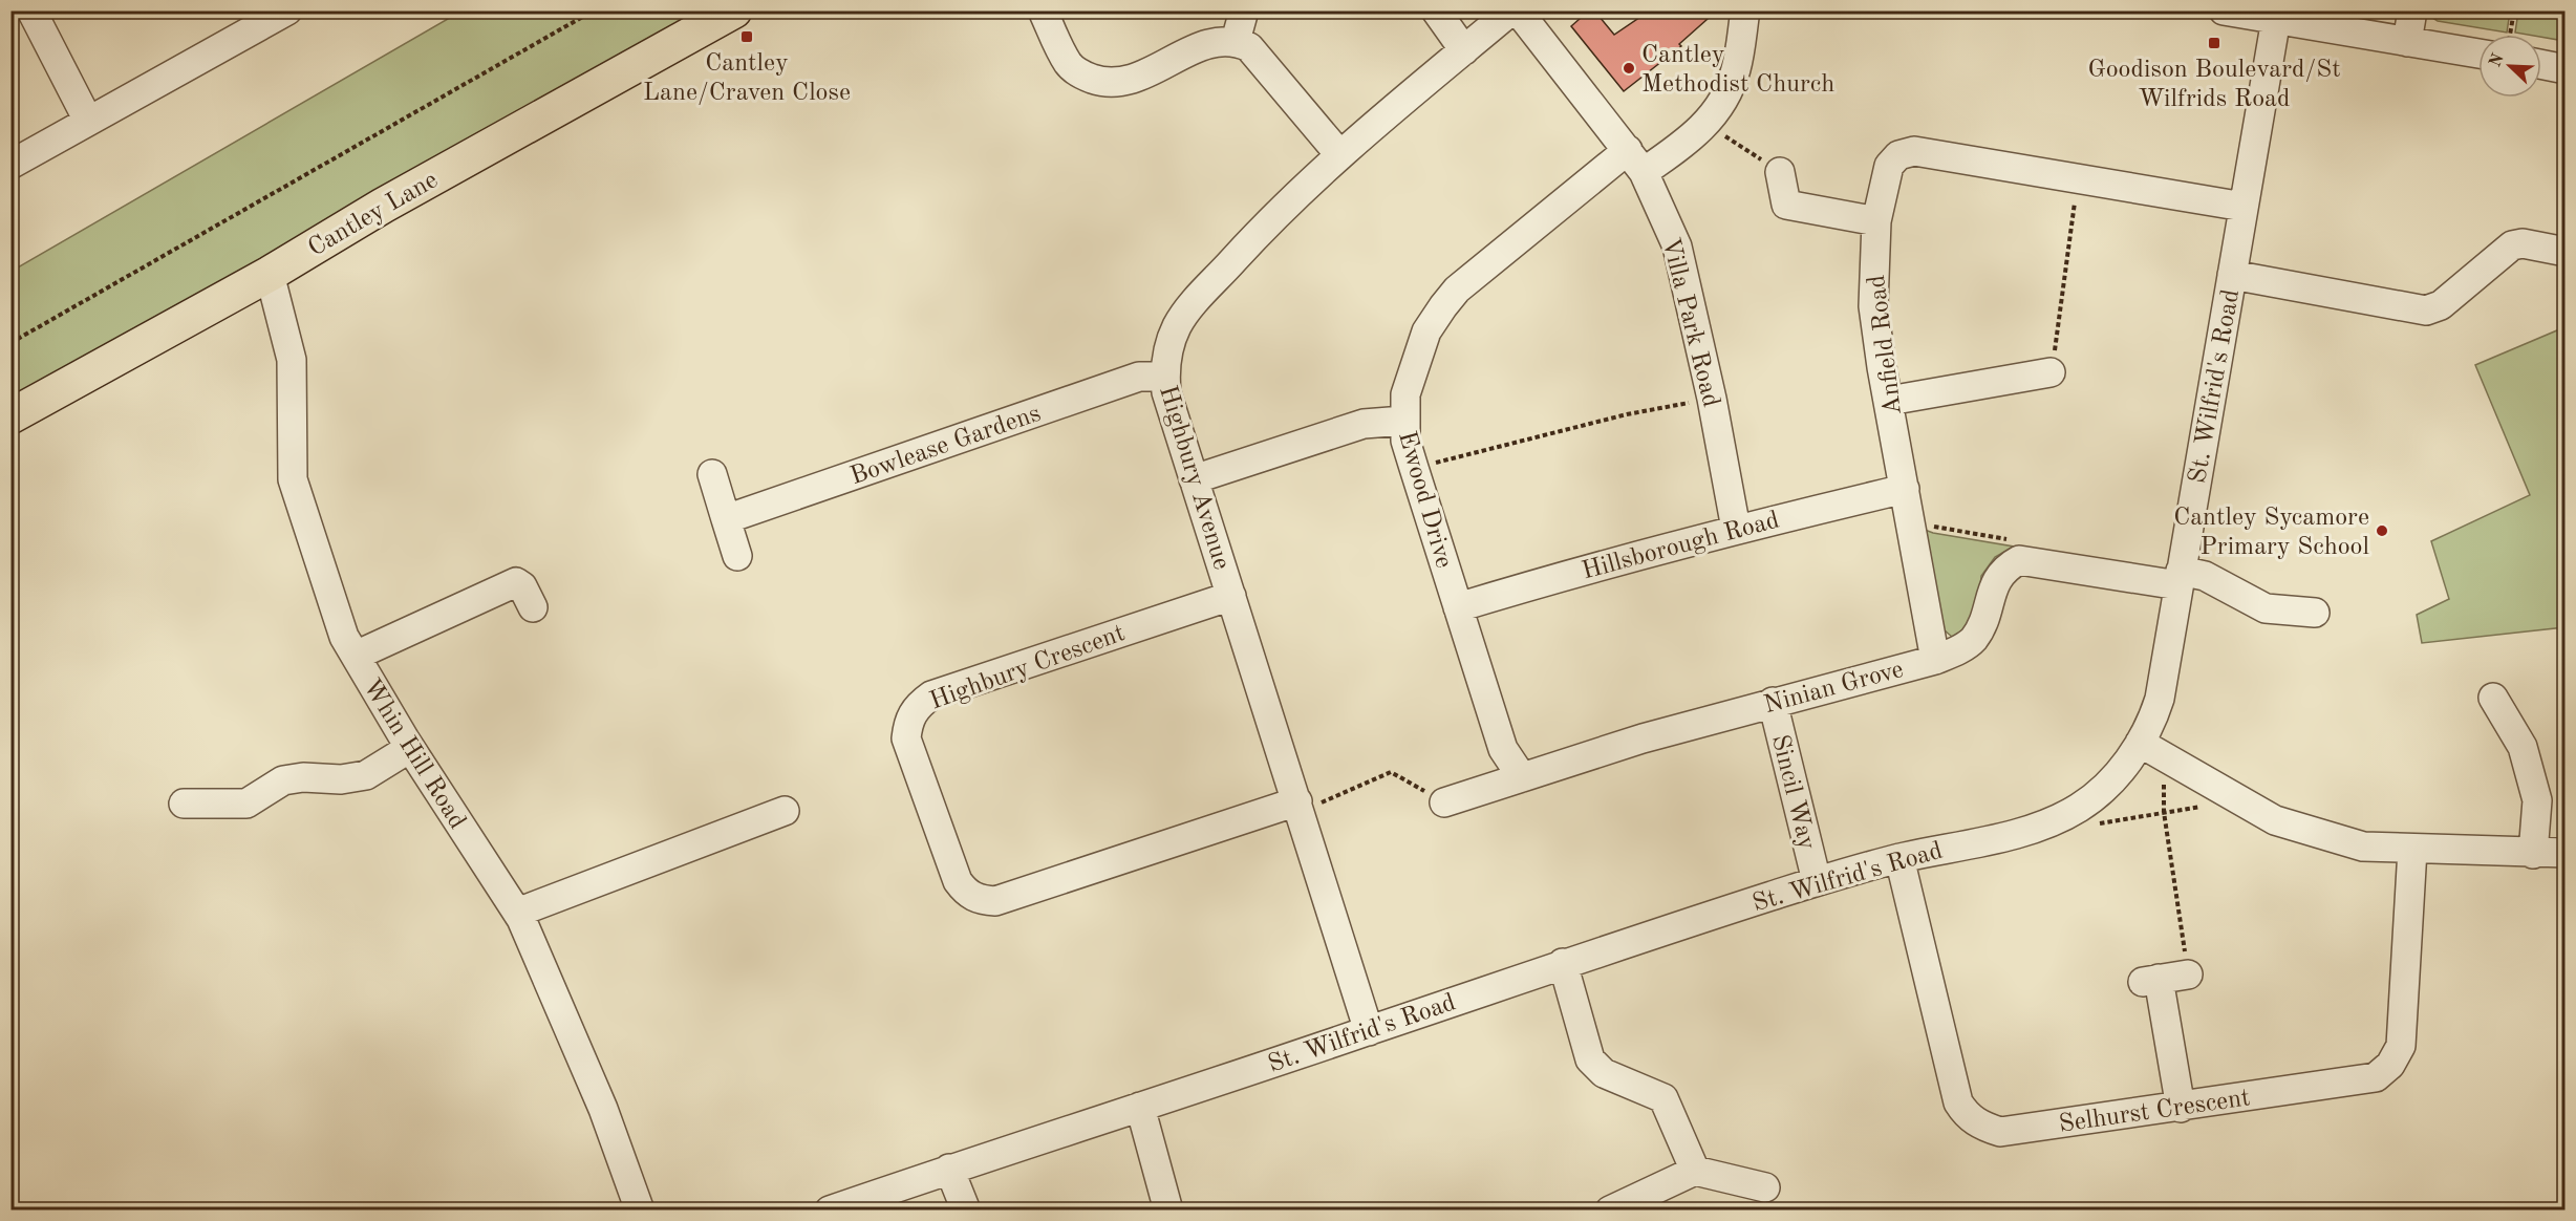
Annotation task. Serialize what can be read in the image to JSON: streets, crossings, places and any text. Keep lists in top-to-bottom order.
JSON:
{
  "streets": {
    "main road": ["Cantley Lane"],
    "street": [
      "Villa Park Road",
      "Anfield Road",
      "St. Wilfrid's Road",
      "Bowlease Gardens",
      "Highbury Avenue",
      "Ewood Drive",
      "Hillsborough Road",
      "Highbury Crescent",
      "Ninian Grove",
      "Whin Hill Road",
      "Sincil Way",
      "Selhurst Crescent"
    ]
  },
  "crossings": [
    ["Cantley Lane", "Whin Hill Road"],
    ["Villa Park Road", "Ewood Drive"],
    ["Villa Park Road", "Hillsborough Road"],
    ["Anfield Road", "St. Wilfrid's Road"],
    ["Anfield Road", "Hillsborough Road"],
    ["Anfield Road", "Ninian Grove"],
    ["St. Wilfrid's Road", "Highbury Avenue"],
    ["St. Wilfrid's Road", "Sincil Way"],
    ["St. Wilfrid's Road", "Selhurst Crescent"],
    ["Bowlease Gardens", "Highbury Avenue"],
    ["Highbury Avenue", "Highbury Crescent"],
    ["Ewood Drive", "Hillsborough Road"],
    ["Ewood Drive", "Ninian Grove"],
    ["Ninian Grove", "Sincil Way"]
  ],
  "places": {
    "transit": ["Cantley Lane/Craven Close", "Goodison Boulevard/St Wilfrids Road"],
    "other": ["Cantley Methodist Church", "Cantley Sycamore Primary School"]
  },
  "north": "top left"
}
